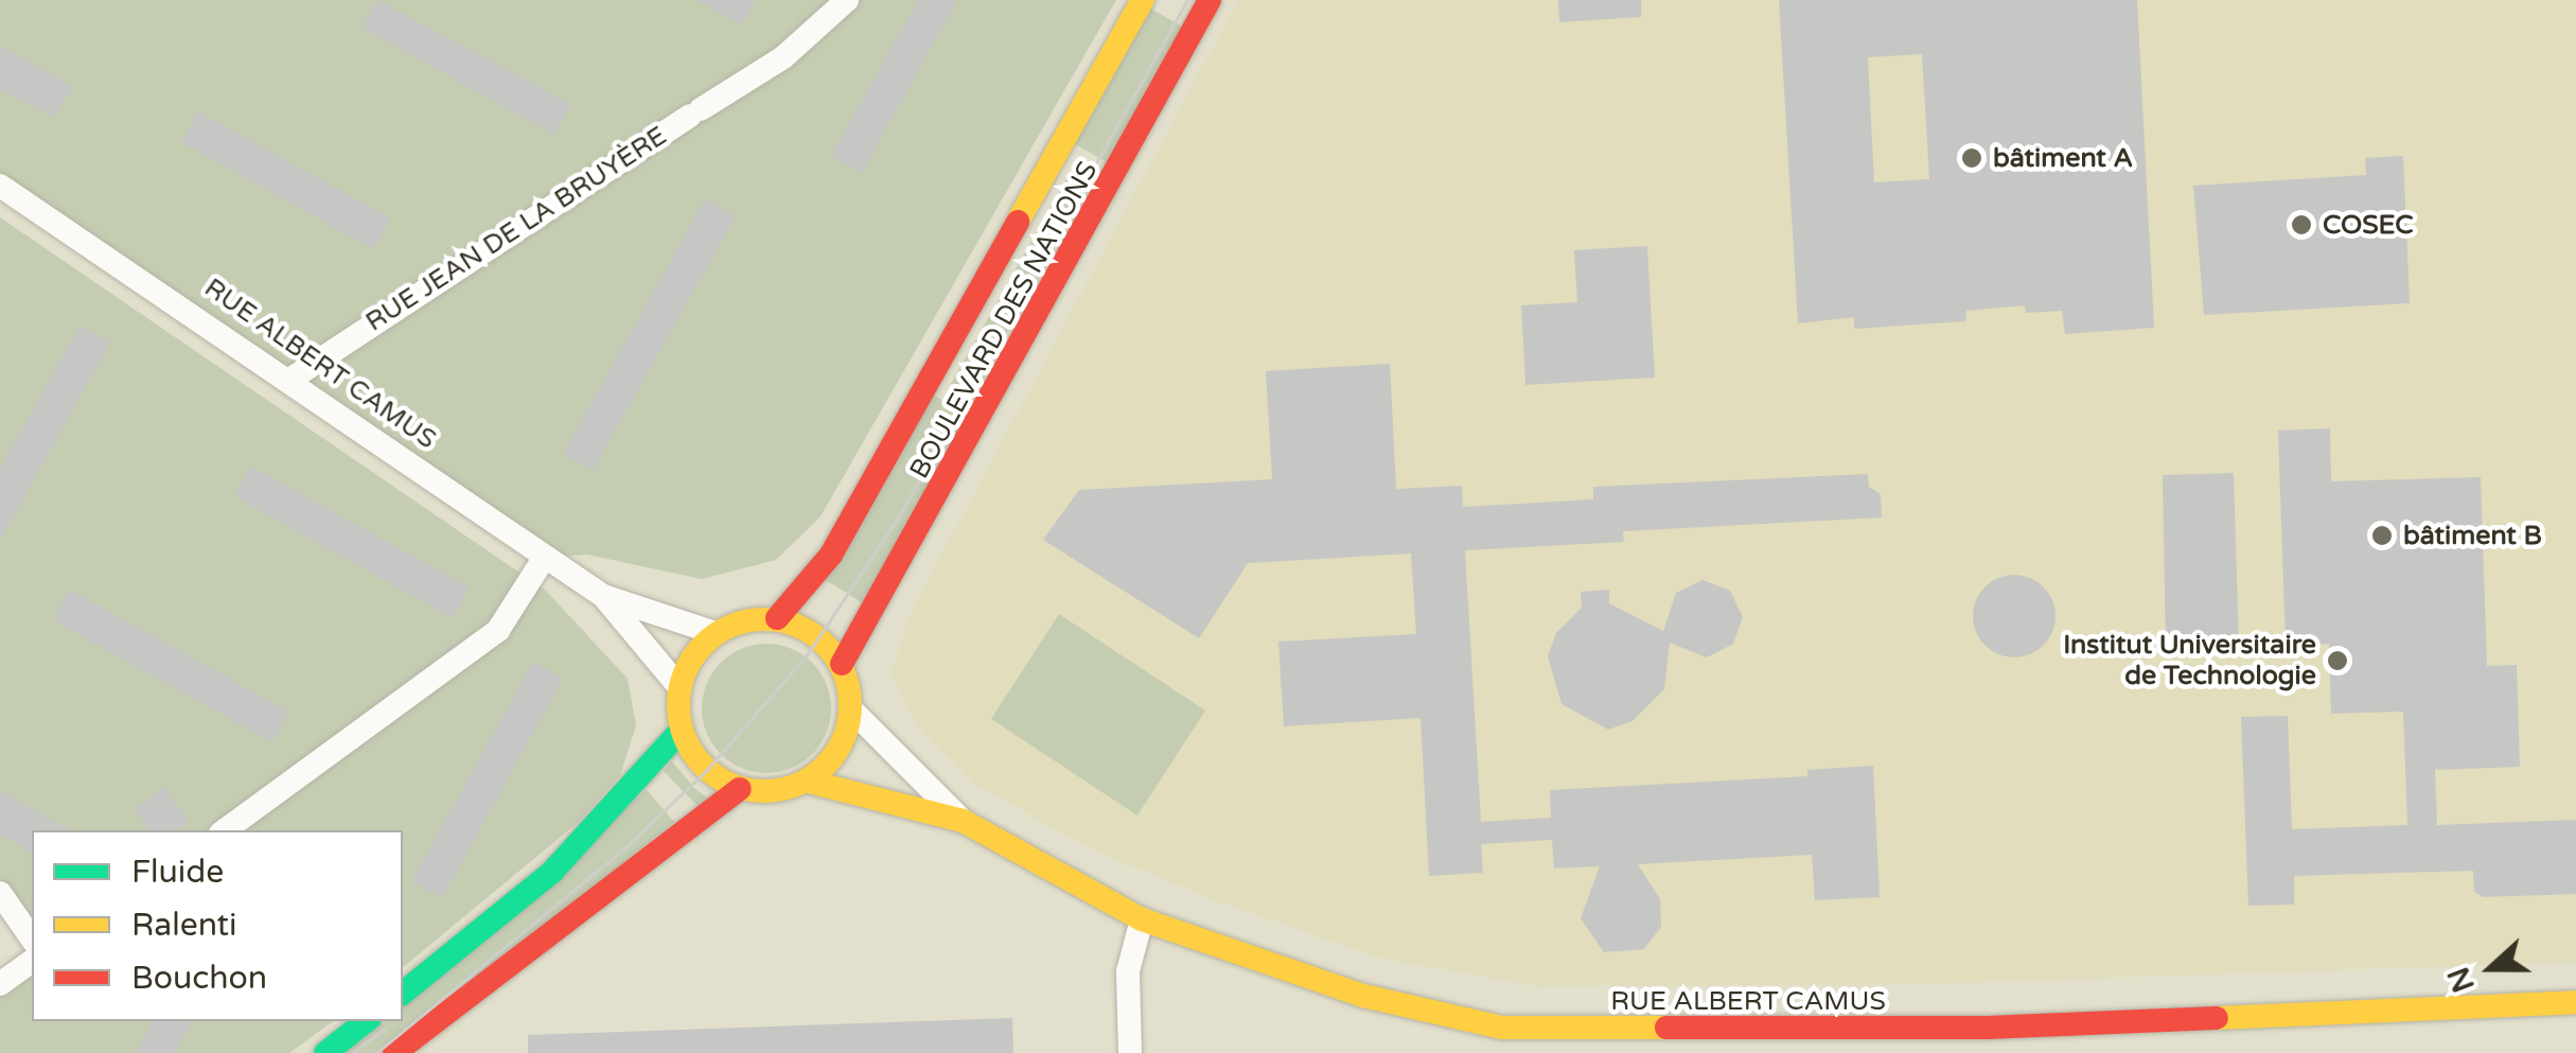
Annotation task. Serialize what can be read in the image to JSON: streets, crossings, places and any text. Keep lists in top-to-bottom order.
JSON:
{
  "streets": {
    "main road": ["BOULEVARD DES NATIONS", "RUE ALBERT CAMUS"],
    "street": ["RUE JEAN DE LA BRUYÈRE"]
  },
  "crossings": [
    ["RUE JEAN DE LA BRUYÈRE", "RUE ALBERT CAMUS"],
    ["BOULEVARD DES NATIONS", "RUE ALBERT CAMUS"]
  ],
  "places": [
    "bâtiment A",
    "COSEC",
    "bâtiment B",
    "Institut Universitaire de Technologie"
  ],
  "legend": ["Fluide", "Ralenti", "Bouchon"],
  "north": "left"
}
